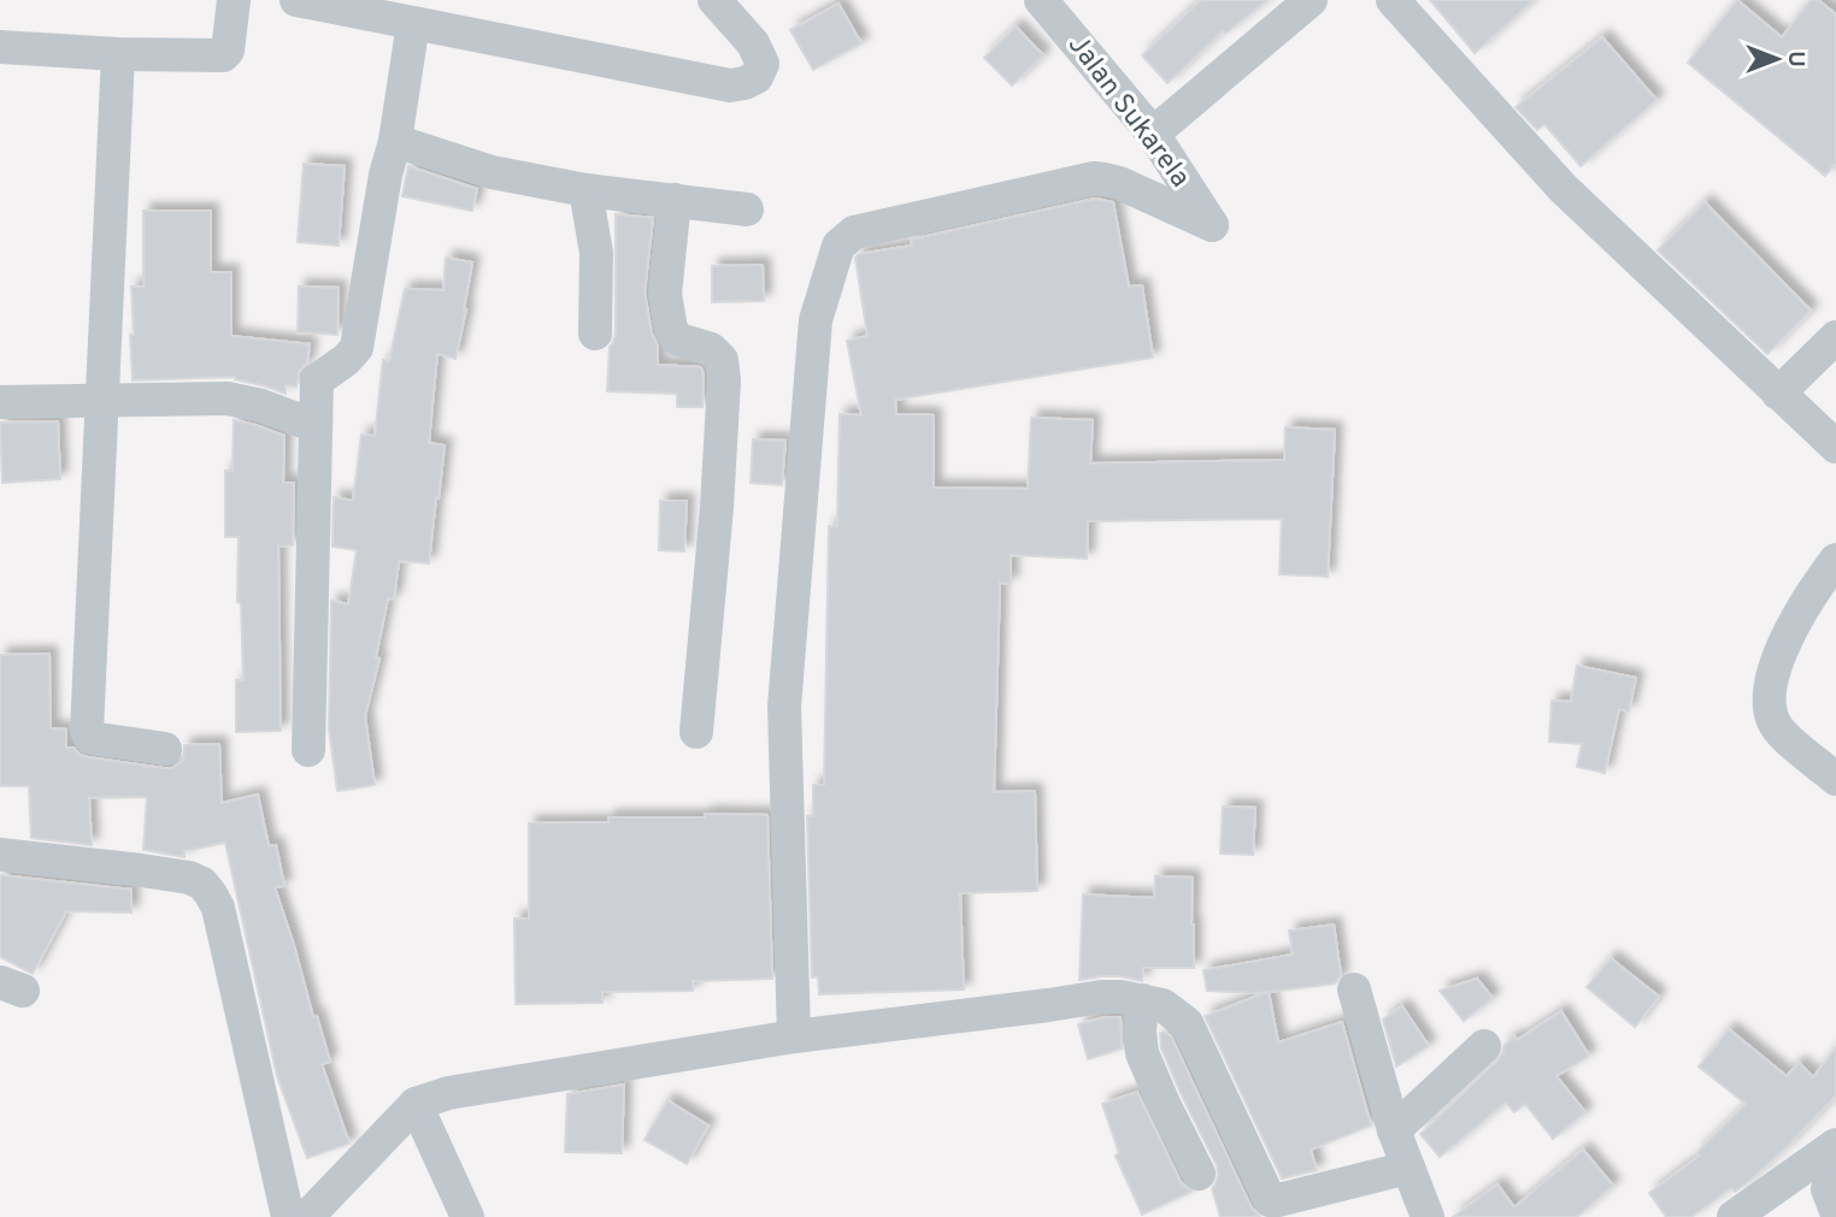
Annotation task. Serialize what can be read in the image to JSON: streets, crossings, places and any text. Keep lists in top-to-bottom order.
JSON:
{
  "streets": {
    "street": ["Jalan Sukarela"]
  },
  "north": "right"
}
